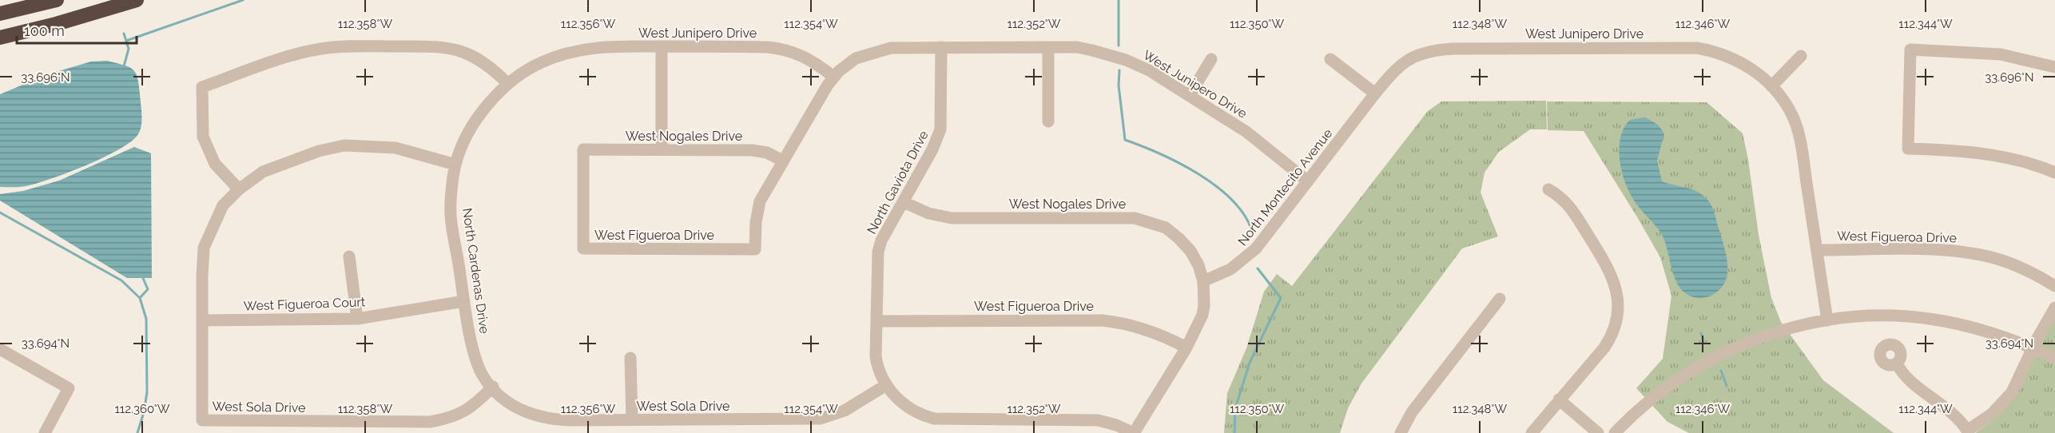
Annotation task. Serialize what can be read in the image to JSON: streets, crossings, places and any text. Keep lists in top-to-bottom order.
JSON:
{
  "streets": {
    "street": [
      "West Junipero Drive",
      "West Nogales Drive",
      "North Gaviota Drive",
      "North Montecito Avenue",
      "West Figueroa Drive",
      "North Cardenas Drive",
      "West Figueroa Court",
      "West Sola Drive"
    ]
  },
  "crossings": [
    ["West Junipero Drive", "North Gaviota Drive"],
    ["West Junipero Drive", "North Montecito Avenue"],
    ["West Junipero Drive", "West Figueroa Drive"],
    ["West Junipero Drive", "North Cardenas Drive"],
    ["West Nogales Drive", "North Gaviota Drive"],
    ["West Nogales Drive", "North Montecito Avenue"],
    ["West Nogales Drive", "West Figueroa Drive"],
    ["North Gaviota Drive", "West Figueroa Drive"],
    ["North Gaviota Drive", "West Sola Drive"],
    ["North Cardenas Drive", "West Figueroa Court"],
    ["North Cardenas Drive", "West Sola Drive"],
    ["West Figueroa Court", "West Sola Drive"]
  ],
  "scale_bar": "100 m",
  "coordinates": [
    "112.358°W",
    "112.356°W",
    "112.354°W",
    "112.352°W",
    "112.350°W",
    "112.348°W",
    "112.346°W",
    "112.344°W",
    "33.696°N",
    "33.694°N",
    "112.360°W"
  ]
}
